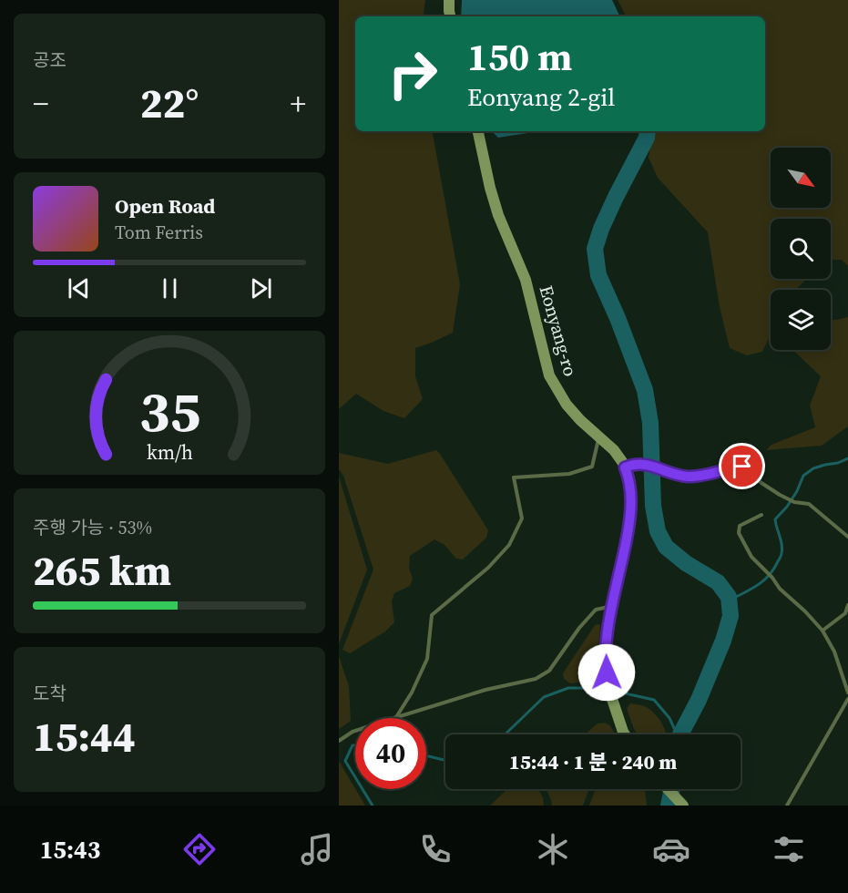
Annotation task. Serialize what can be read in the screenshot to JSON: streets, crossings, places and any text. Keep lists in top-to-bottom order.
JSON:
{
  "streets": {
    "street": ["Eonyang-ro"]
  },
  "north": "bottom right",
  "page": {
    "tile": [
      "공조",
      ["주행 가능 · 53%", "265 km"],
      ["도착", "15:44"]
    ],
    "turn": ["150 m", "Eonyang 2-gil"],
    "heat": ["−", "22°", "+"],
    "song": ["Open Road", "Tom Ferris"],
    "limit": "40",
    "trip": "15:44 · 1 분 · 240 m",
    "tabs": "15:43",
    "gauge": ["35", "km/h"]
  }
}
